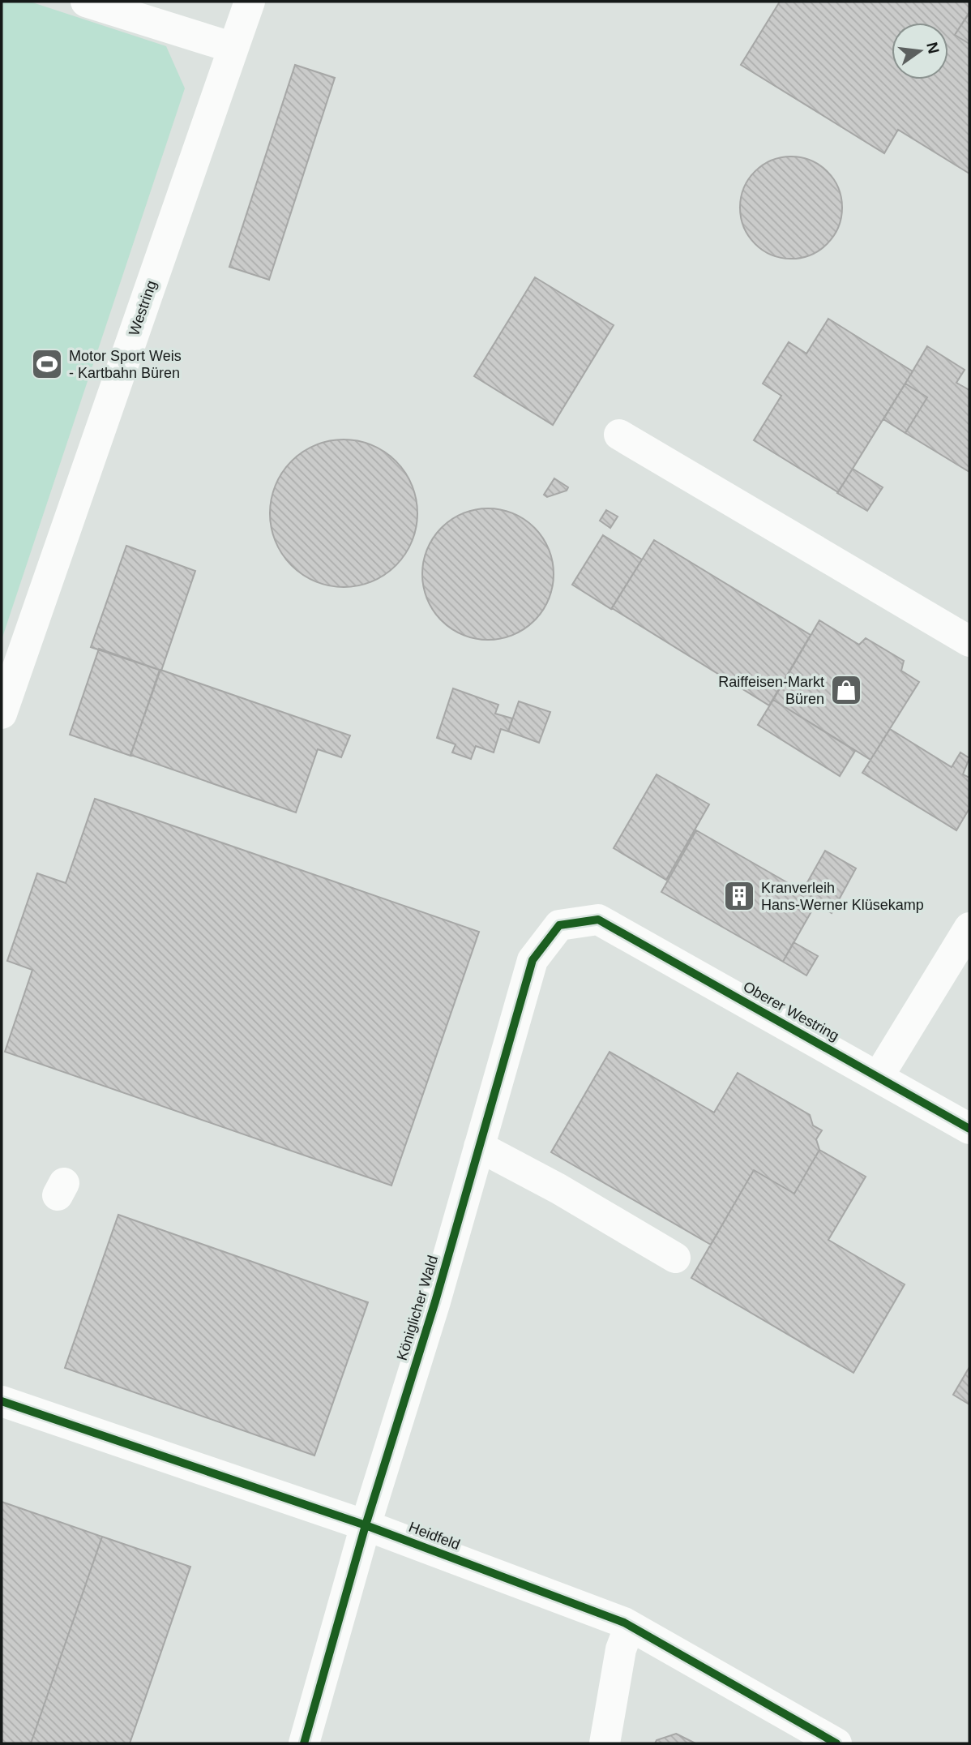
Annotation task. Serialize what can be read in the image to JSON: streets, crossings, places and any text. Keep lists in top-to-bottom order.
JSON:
{
  "streets": {
    "street": [
      "Westring",
      "Oberer Westring",
      "Königlicher Wald",
      "Heidfeld"
    ]
  },
  "crossings": [
    ["Oberer Westring", "Königlicher Wald"],
    ["Königlicher Wald", "Heidfeld"]
  ],
  "places": {
    "sports": ["Motor Sport Weis - Kartbahn Büren"],
    "shop": ["Raiffeisen-Markt Büren"],
    "building": ["Kranverleih Hans-Werner Klüsekamp"]
  },
  "north": "right"
}
